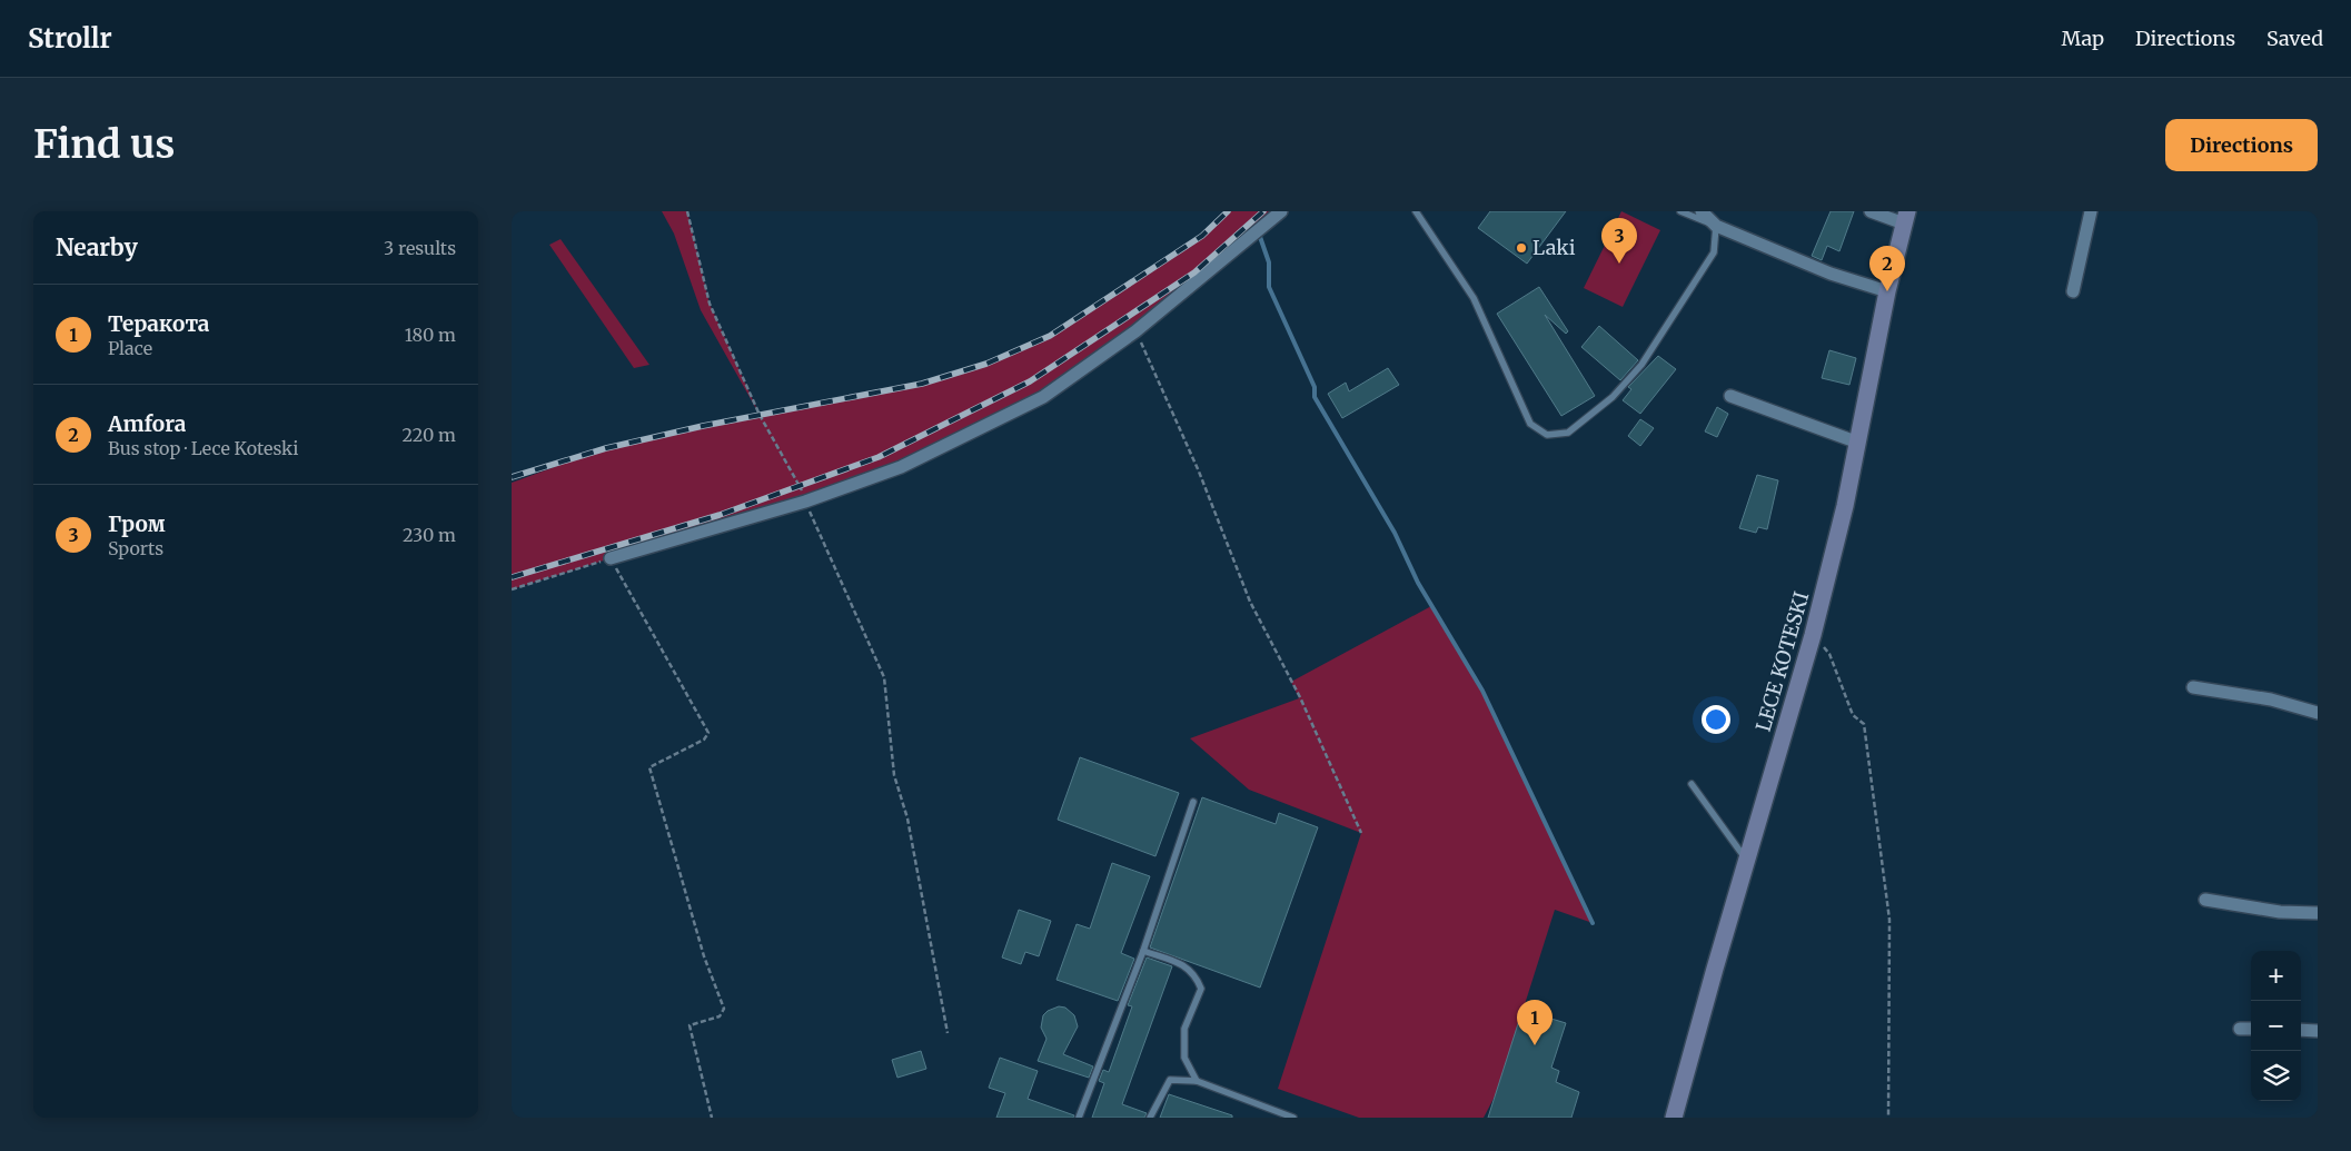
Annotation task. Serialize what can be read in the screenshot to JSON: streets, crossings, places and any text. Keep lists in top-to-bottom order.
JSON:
{
  "streets": {
    "main road": ["LECE KOTESKI"]
  },
  "places": ["Laki"],
  "page": {
    "header": "Strollr",
    "nav": ["Map", "Directions", "Saved"],
    "buttons": "Directions",
    "title": "Find us",
    "heading": ["Nearby", "3 results"],
    "pins": ["3", "2", "1"],
    "list": [
      {
        "mark": "1",
        "name": "Теракота",
        "note": "Place",
        "value": "180 m"
      },
      {
        "mark": "2",
        "name": "Amfora",
        "note": "Bus stop · Lece Koteski",
        "value": "220 m"
      },
      {
        "mark": "3",
        "name": "Гром",
        "note": "Sports",
        "value": "230 m"
      }
    ],
    "map_buttons": ["+", "−"]
  }
}
